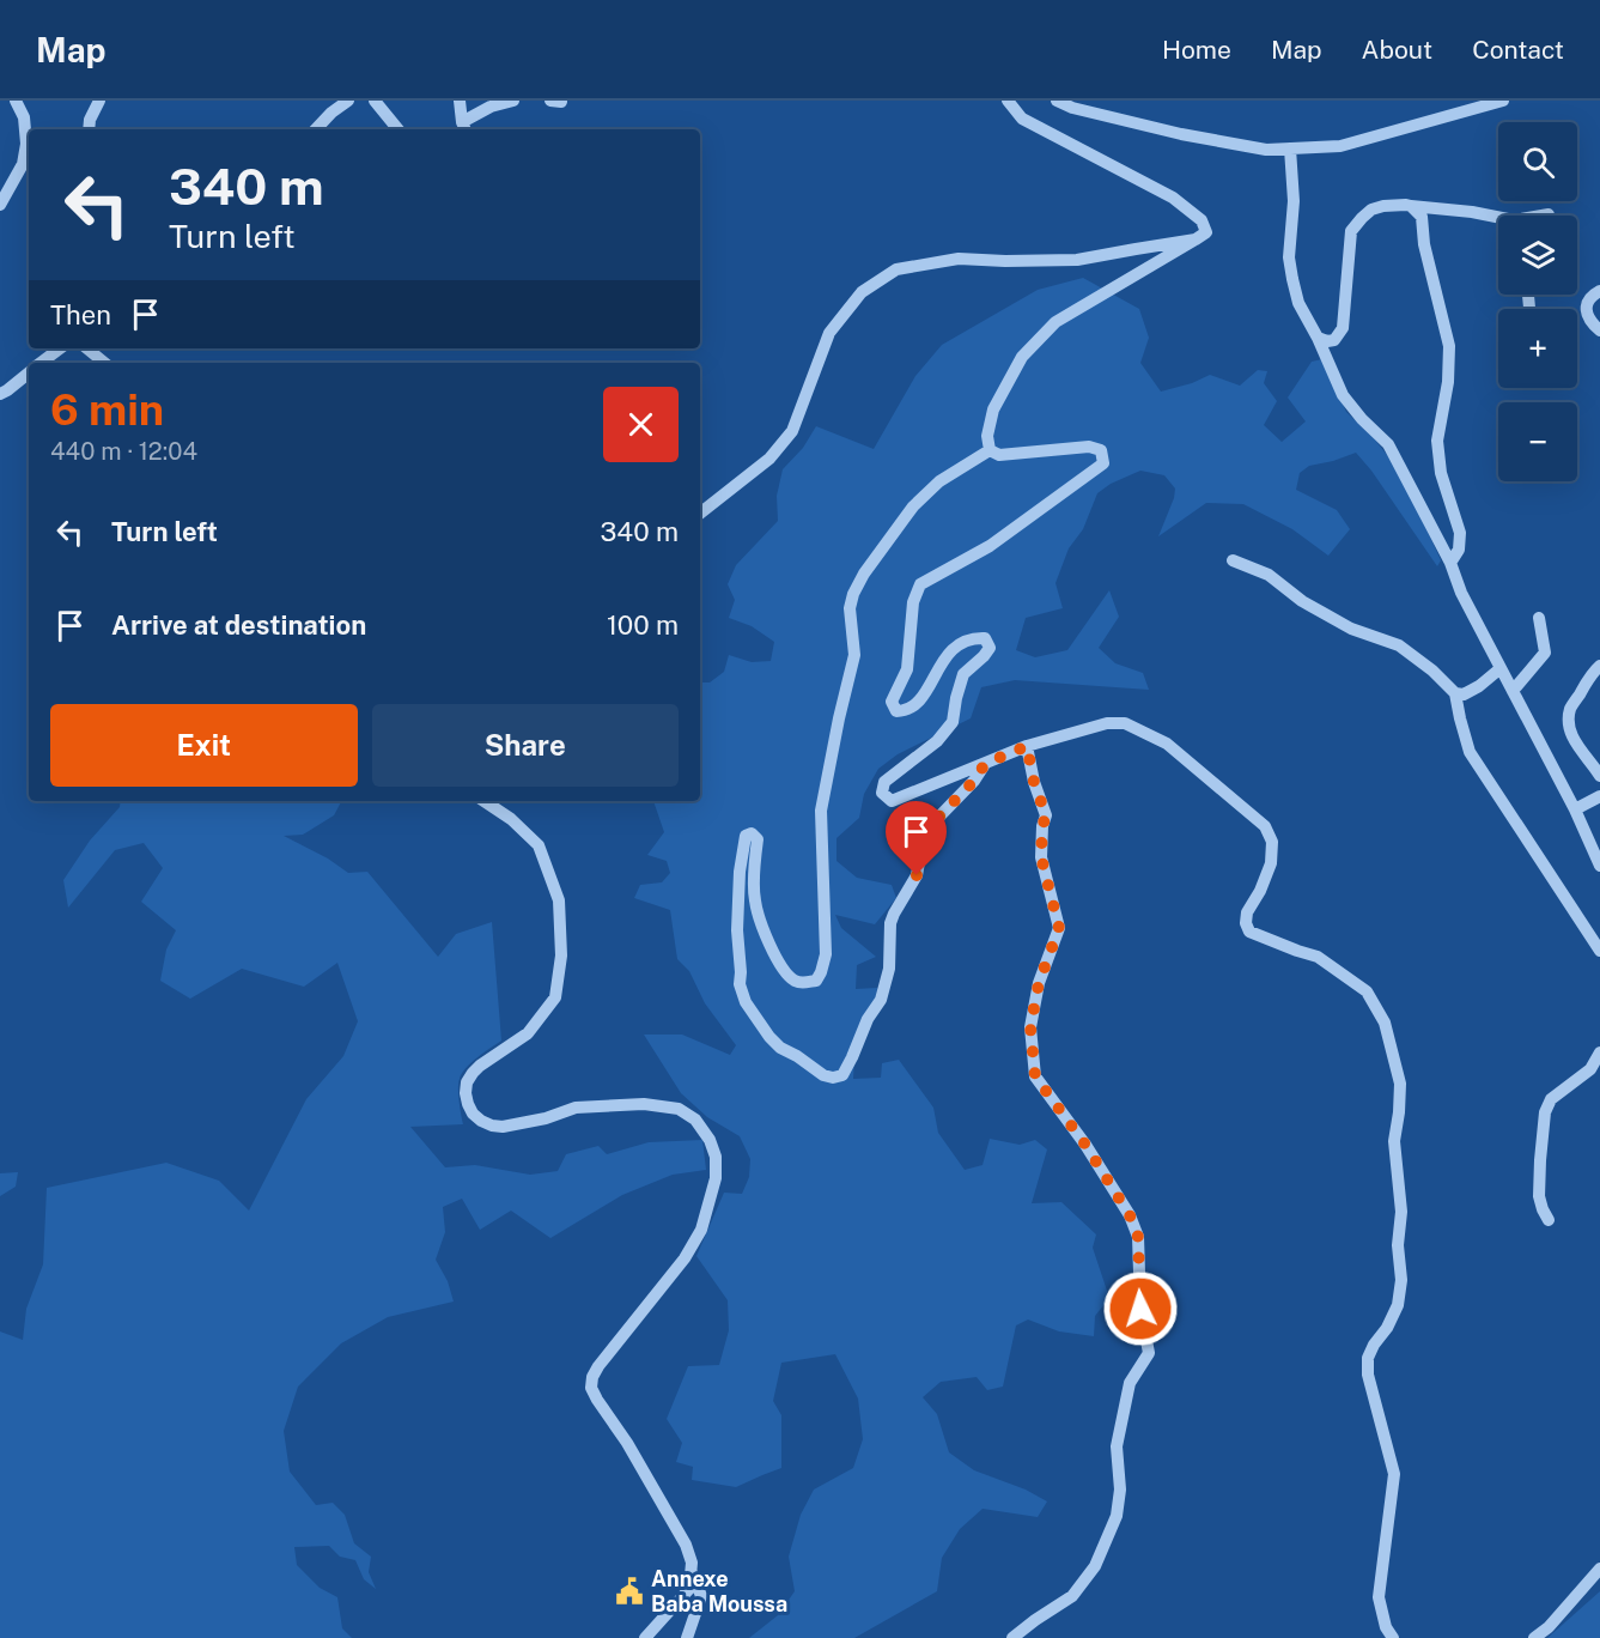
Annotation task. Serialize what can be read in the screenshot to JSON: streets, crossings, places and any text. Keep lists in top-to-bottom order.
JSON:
{
  "places": {
    "public building": ["Annexe Baba Moussa"]
  },
  "page": {
    "header": "Map",
    "nav": [
      "Home",
      "Map",
      "About",
      "Contact"
    ],
    "map_buttons": ["+", "−"],
    "turn": ["340 m", "Turn left"],
    "then": "Then",
    "heading": ["6 min", "440 m · 12:04"],
    "list": [
      {
        "name": "Turn left",
        "value": "340 m"
      },
      {
        "name": "Arrive at destination",
        "value": "100 m"
      }
    ],
    "buttons": ["Exit", "Share"]
  }
}
